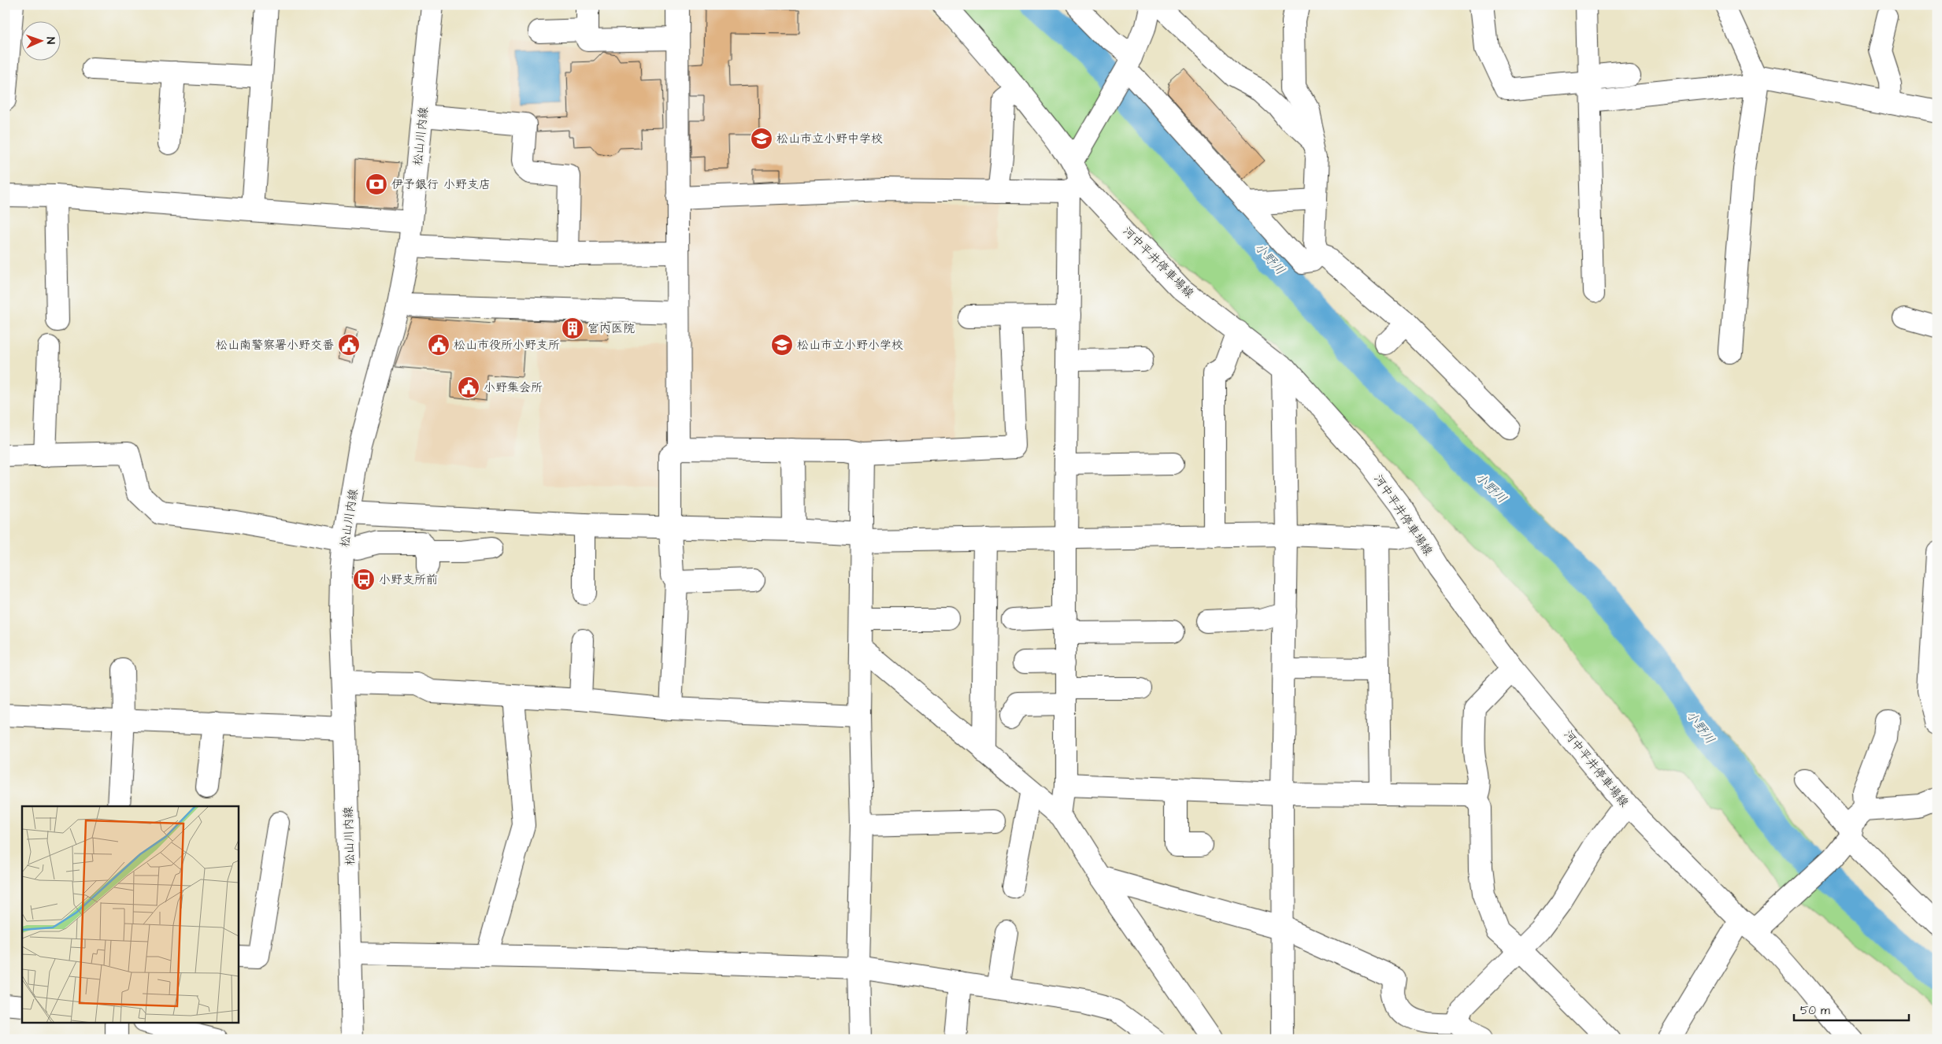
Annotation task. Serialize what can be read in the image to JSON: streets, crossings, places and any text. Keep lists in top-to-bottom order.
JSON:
{
  "streets": {
    "street": ["松山川内線", "河中平井停車場線"]
  },
  "water": ["小野川"],
  "places": {
    "school or university": ["松山市立小野中学校", "松山市立小野小学校"],
    "bank": ["伊予銀行 小野支店"],
    "building": ["宮内医院"],
    "public building": ["松山南警察署小野交番", "松山市役所小野支所", "小野集会所"],
    "bus stop": ["小野支所前"]
  },
  "scale_bar": "50 m",
  "north": "right"
}
